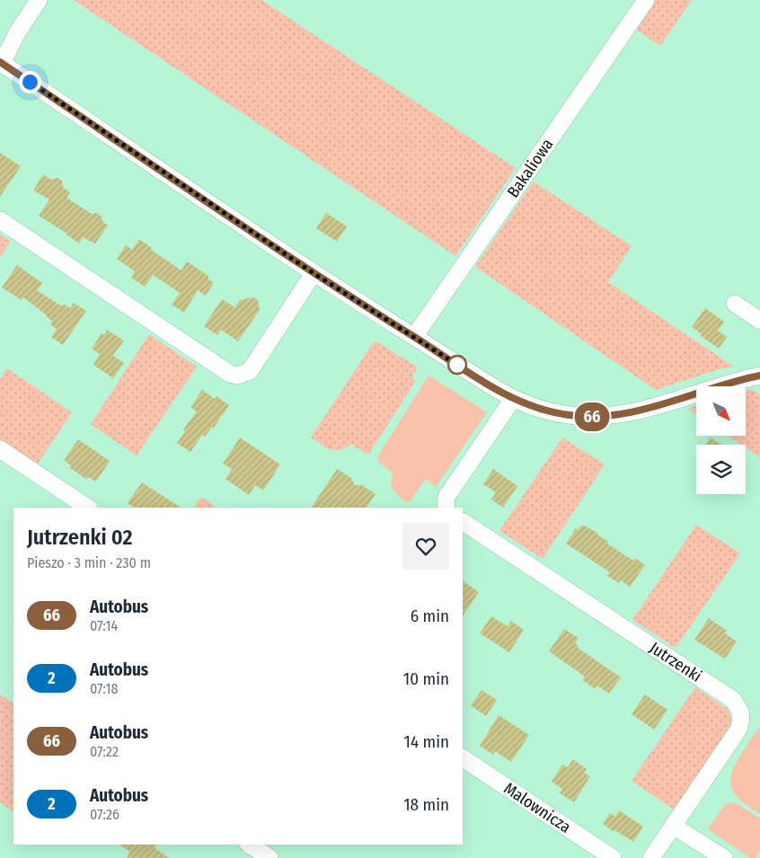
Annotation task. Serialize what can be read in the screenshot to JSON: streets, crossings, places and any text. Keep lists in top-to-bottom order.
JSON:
{
  "streets": {
    "street": ["Bakaliowa", "Jutrzenki", "Malownicza"]
  },
  "lines": ["bus line 66"],
  "north": "bottom right",
  "page": {
    "on_map": "66",
    "heading": ["Jutrzenki 02", "Pieszo · 3 min · 230 m"],
    "list": [
      {
        "mark": "66",
        "name": "Autobus",
        "note": "07:14",
        "value": "6 min"
      },
      {
        "mark": "2",
        "name": "Autobus",
        "note": "07:18",
        "value": "10 min"
      },
      {
        "mark": "66",
        "name": "Autobus",
        "note": "07:22",
        "value": "14 min"
      },
      {
        "mark": "2",
        "name": "Autobus",
        "note": "07:26",
        "value": "18 min"
      }
    ]
  }
}
